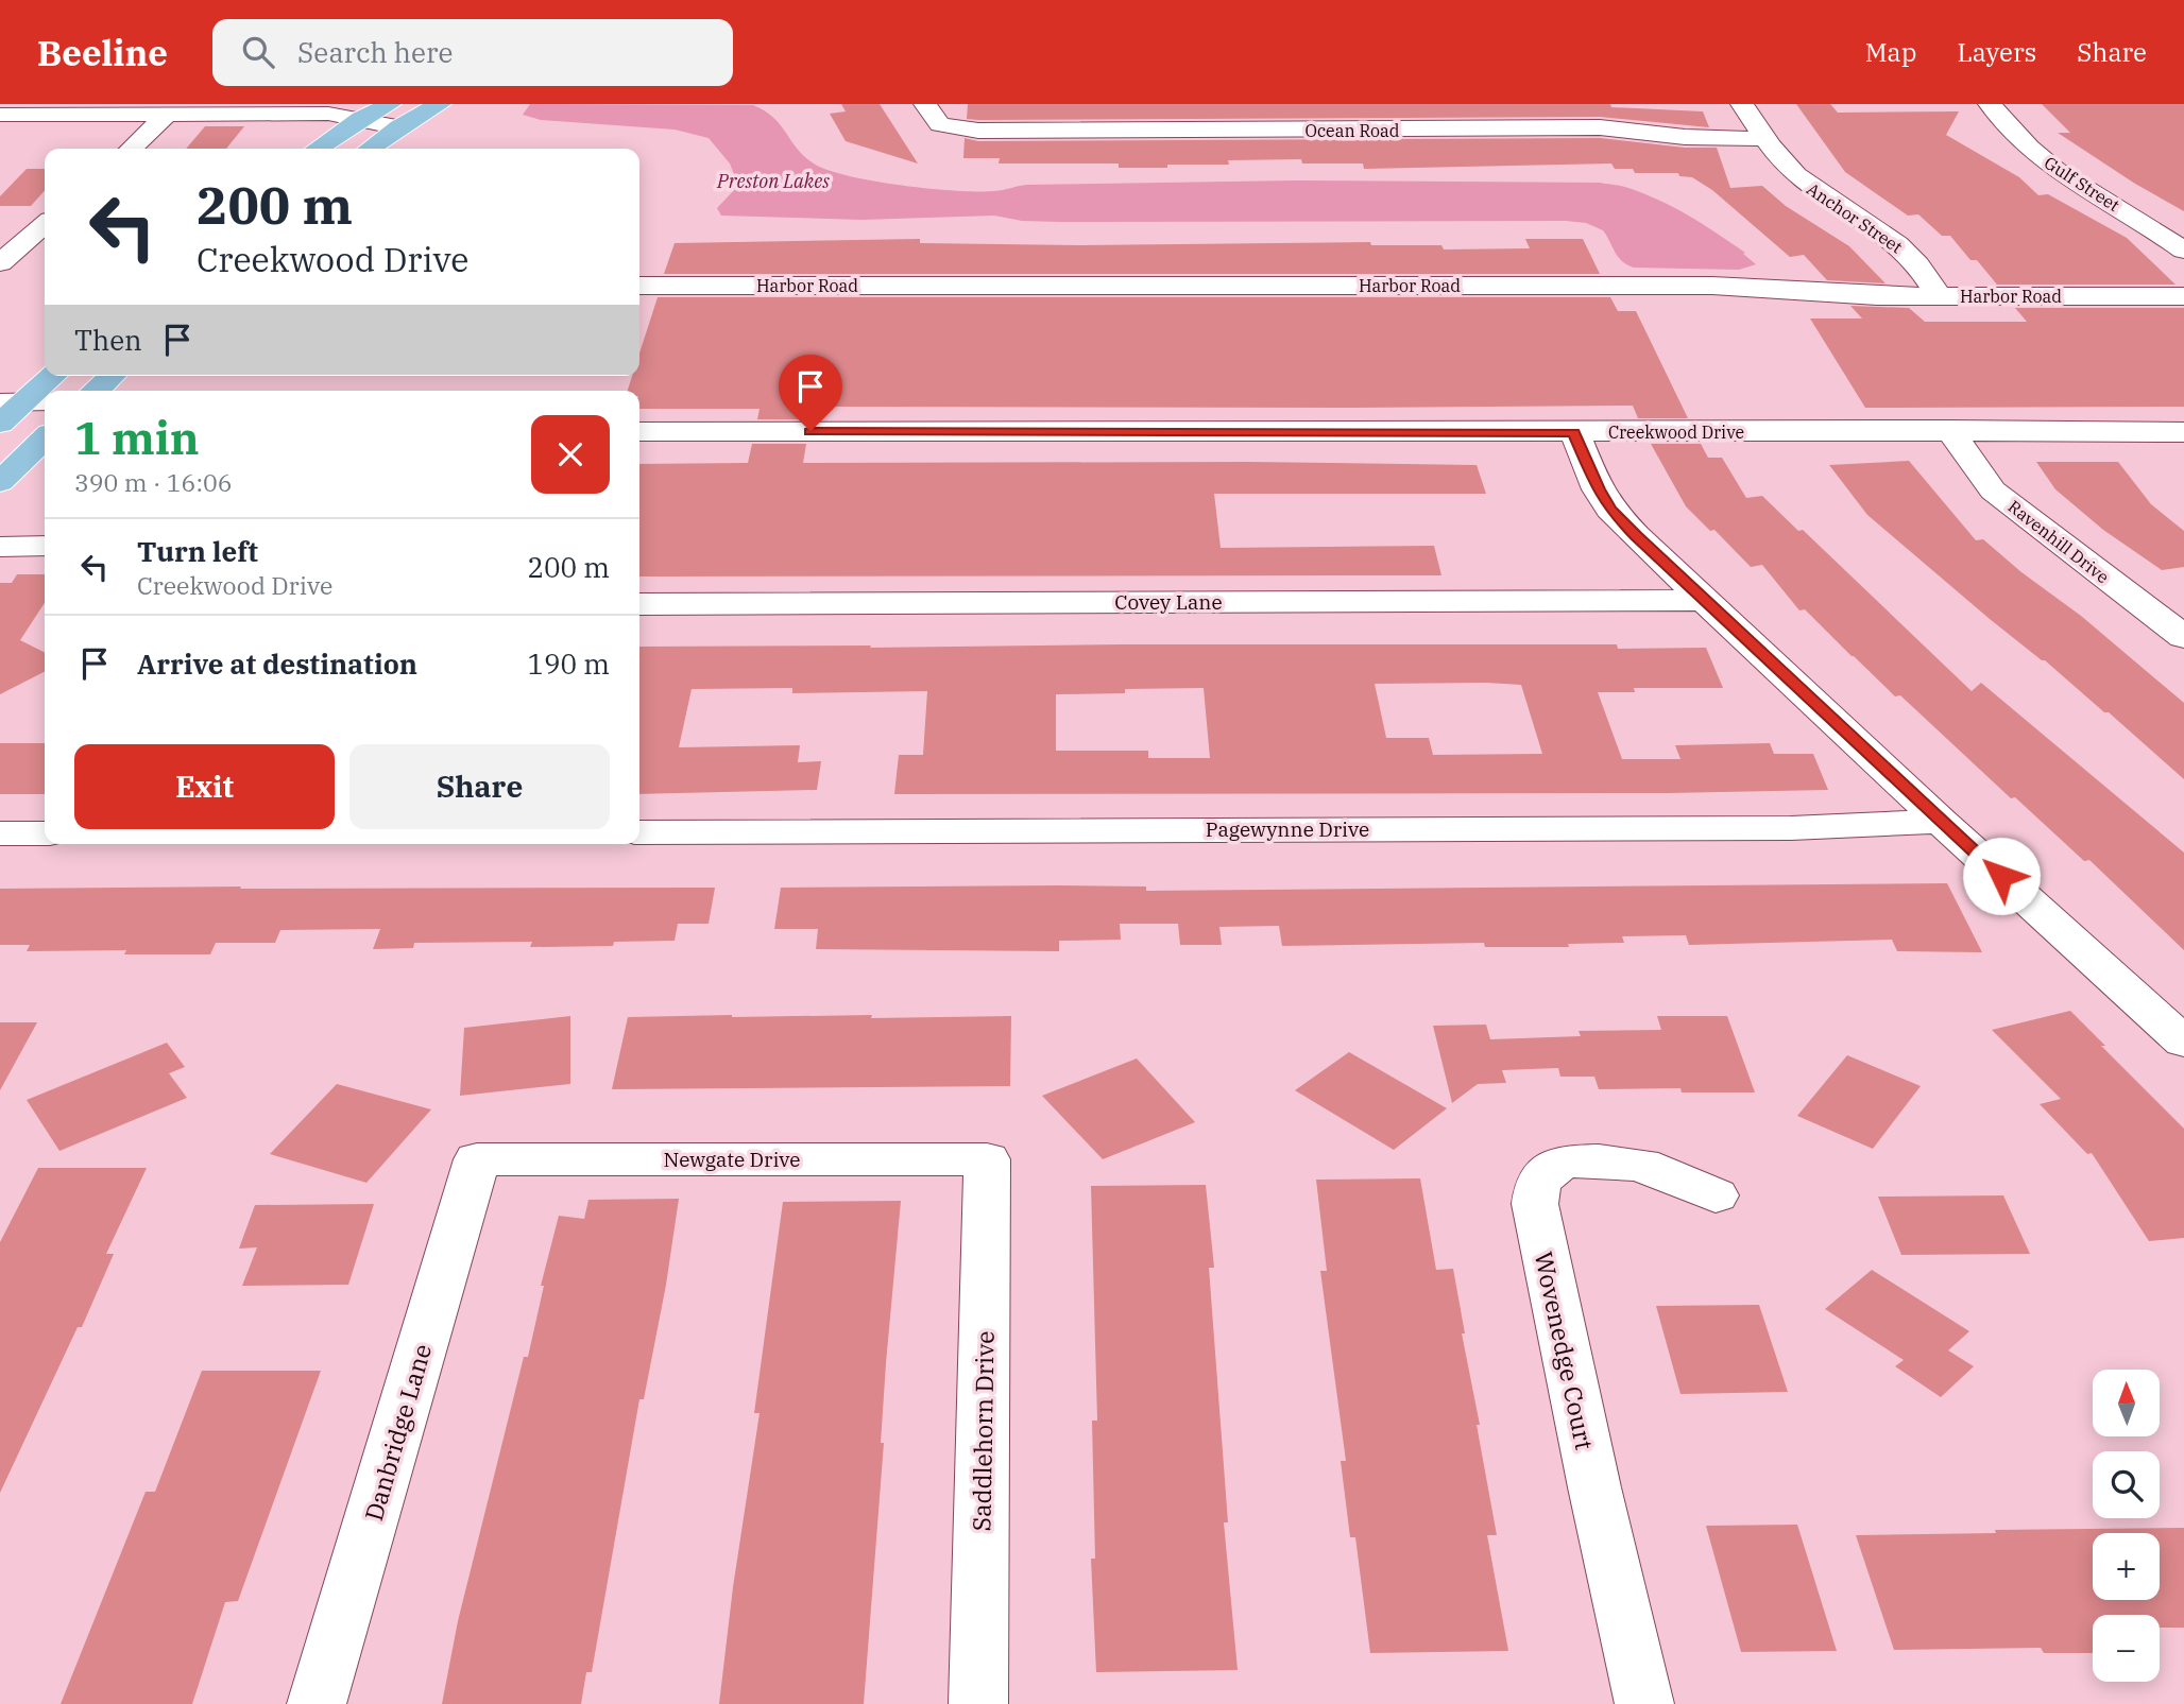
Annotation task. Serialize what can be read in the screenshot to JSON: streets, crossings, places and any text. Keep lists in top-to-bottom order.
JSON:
{
  "streets": {
    "street": [
      "Ocean Road",
      "Gulf Street",
      "Anchor Street",
      "Harbor Road",
      "Creekwood Drive",
      "Ravenhill Drive",
      "Covey Lane",
      "Pagewynne Drive",
      "Newgate Drive",
      "Wovenedge Court",
      "Saddlehorn Drive",
      "Danbridge Lane"
    ]
  },
  "crossings": [
    ["Ocean Road", "Anchor Street"],
    ["Anchor Street", "Harbor Road"],
    ["Creekwood Drive", "Ravenhill Drive"],
    ["Newgate Drive", "Saddlehorn Drive"],
    ["Newgate Drive", "Danbridge Lane"]
  ],
  "water": ["Preston Lakes"],
  "north": "top",
  "page": {
    "header": "Beeline",
    "search": "Search here",
    "nav": ["Map", "Layers", "Share"],
    "turn": ["200 m", "Creekwood Drive"],
    "then": "Then",
    "heading": ["1 min", "390 m · 16:06"],
    "list": [
      {
        "name": "Turn left",
        "note": "Creekwood Drive",
        "value": "200 m"
      },
      {
        "name": "Arrive at destination",
        "value": "190 m"
      }
    ],
    "buttons": ["Exit", "Share"],
    "map_buttons": ["+", "−"]
  }
}
